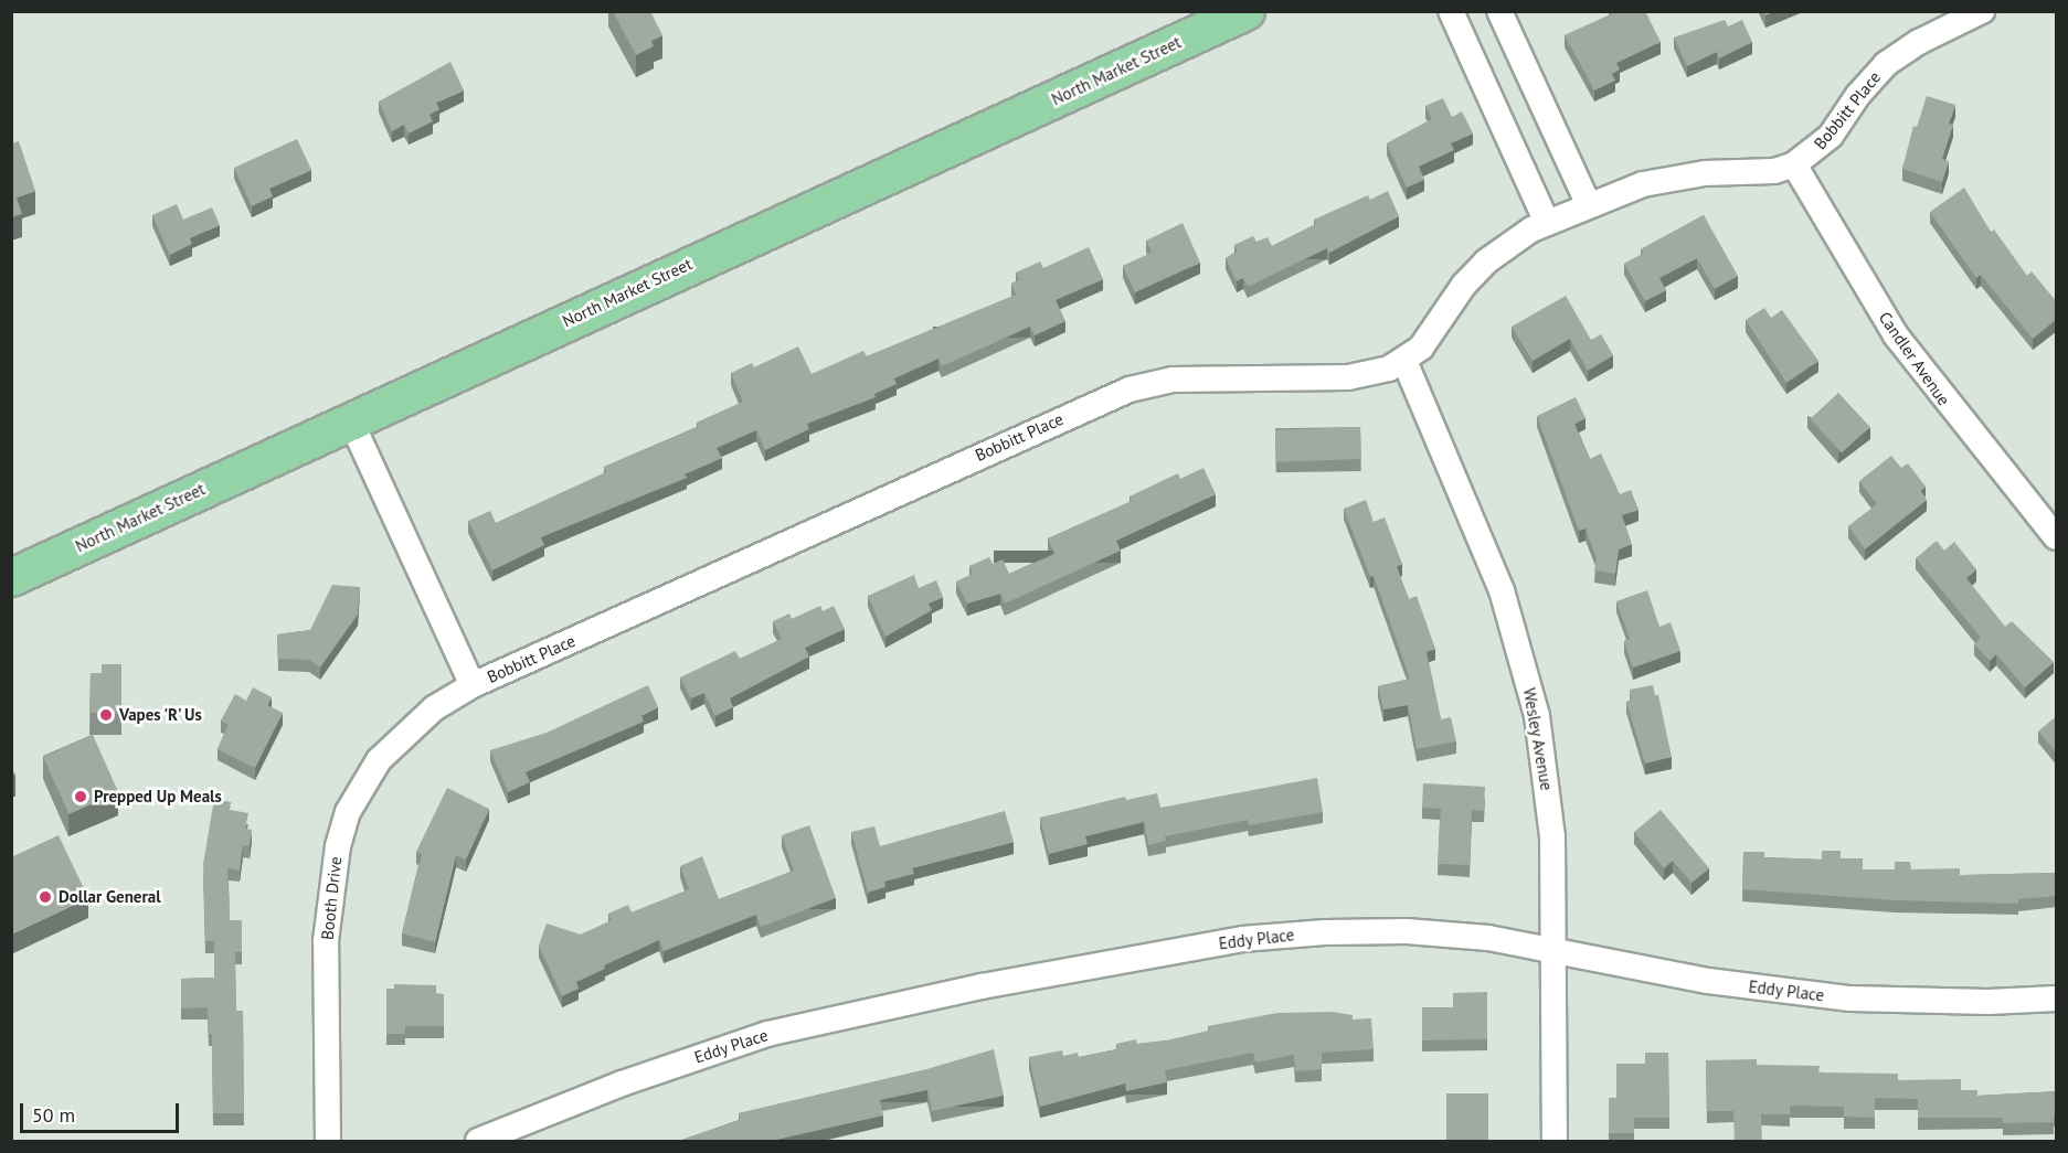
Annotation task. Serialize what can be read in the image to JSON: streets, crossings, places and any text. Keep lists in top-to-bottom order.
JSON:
{
  "streets": {
    "main road": ["North Market Street"],
    "street": [
      "Bobbitt Place",
      "Candler Avenue",
      "Wesley Avenue",
      "Booth Drive",
      "Eddy Place"
    ]
  },
  "crossings": [
    ["Bobbitt Place", "Candler Avenue"],
    ["Bobbitt Place", "Wesley Avenue"],
    ["Bobbitt Place", "Booth Drive"],
    ["Wesley Avenue", "Eddy Place"]
  ],
  "places": ["Vapes 'R' Us", "Prepped Up Meals", "Dollar General"],
  "scale_bar": "50 m"
}
